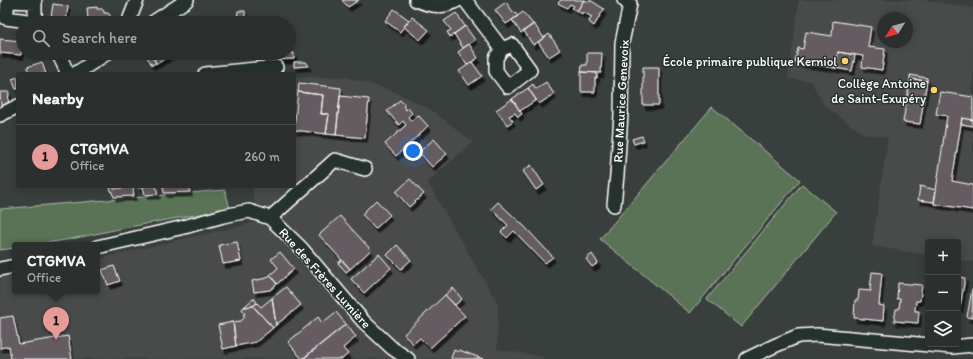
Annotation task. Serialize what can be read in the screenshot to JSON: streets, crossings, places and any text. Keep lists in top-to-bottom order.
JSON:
{
  "streets": {
    "street": ["Rue Maurice Genevoix", "Rue des Frères Lumière"]
  },
  "places": ["École primaire publique Kerniol", "Collège Antoine de Saint-Exupéry"],
  "north": "bottom left",
  "page": {
    "search": "Search here",
    "heading": "Nearby",
    "list": [
      {
        "mark": "1",
        "name": "CTGMVA",
        "note": "Office",
        "value": "260 m"
      }
    ],
    "map_buttons": ["+", "−"],
    "popup": ["CTGMVA", "Office"],
    "pins": "1"
  }
}
